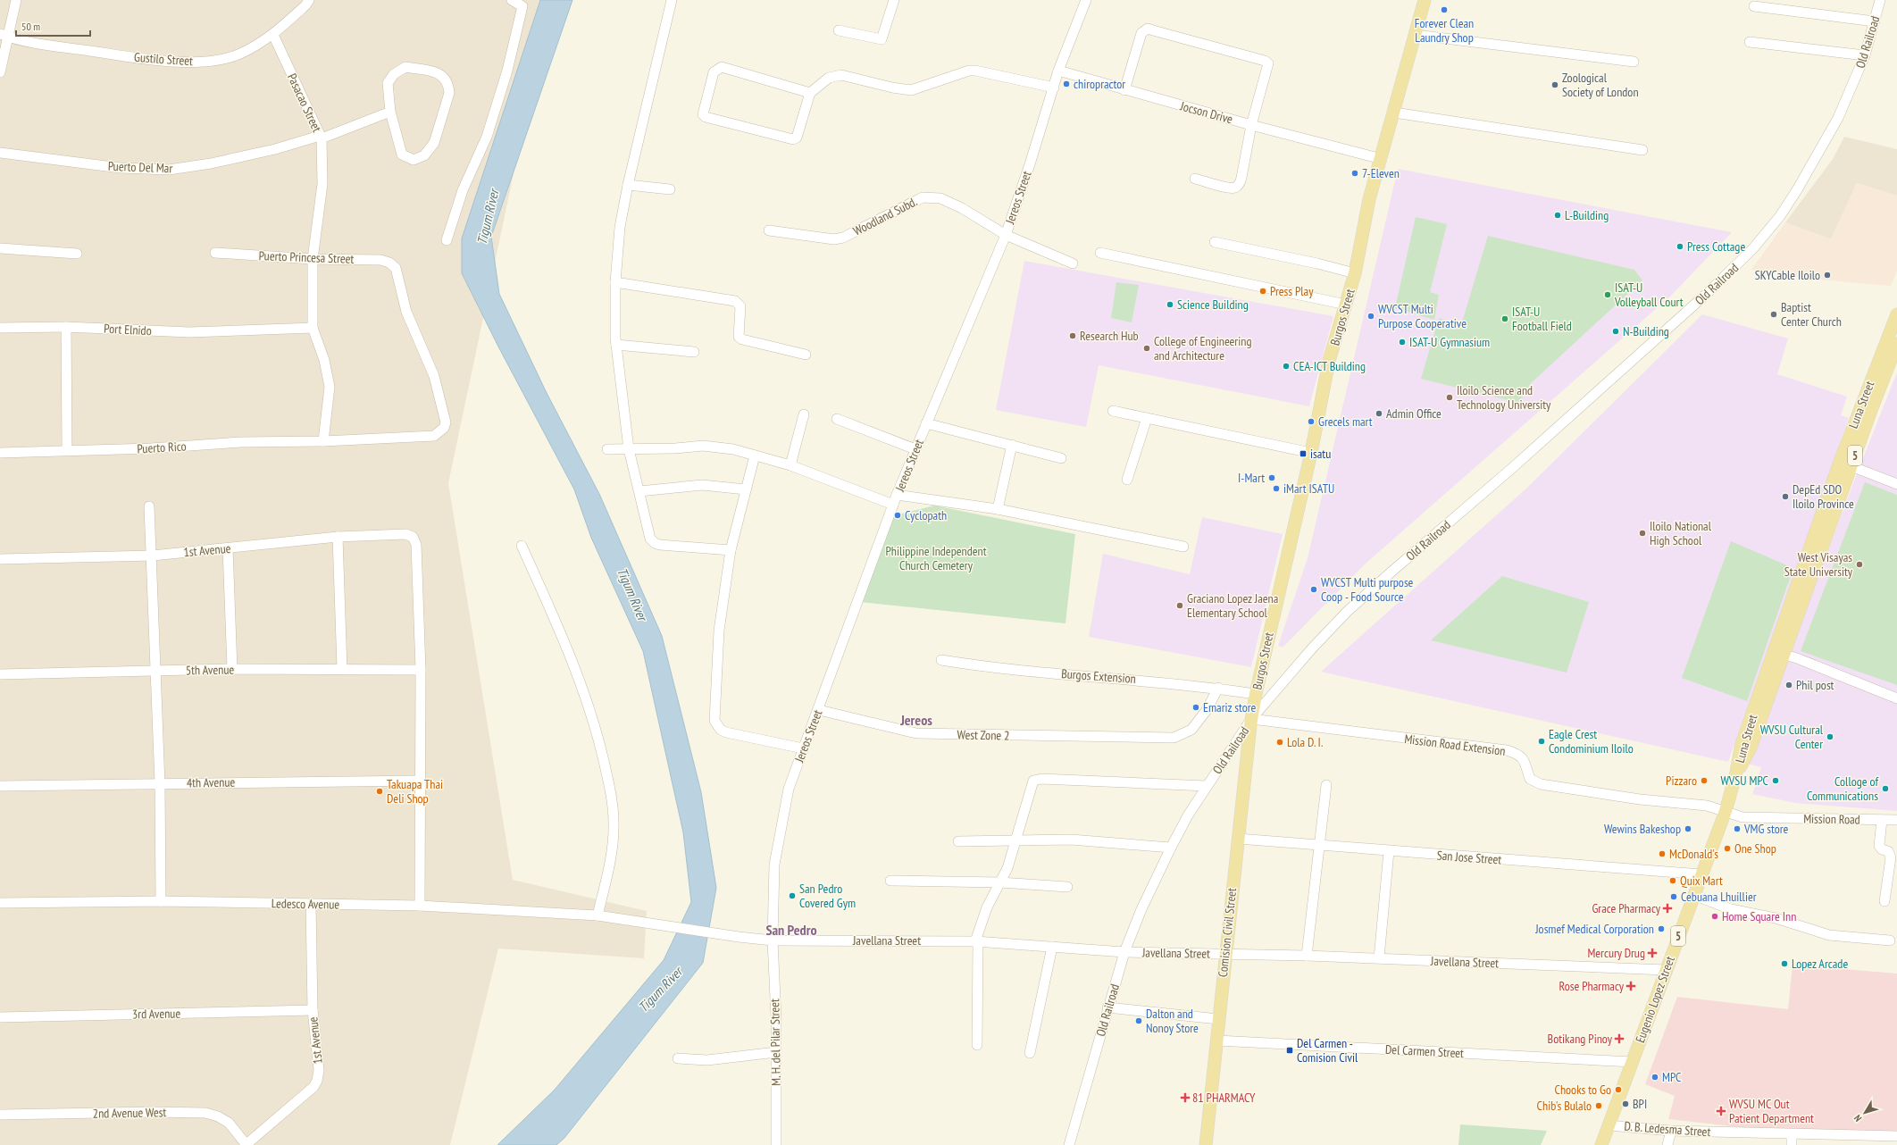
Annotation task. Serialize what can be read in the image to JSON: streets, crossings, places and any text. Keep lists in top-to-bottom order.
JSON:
{
  "streets": {
    "main road": [
      "Burgos Street",
      "Luna Street",
      "5",
      "Comision Civil Street",
      "Eugenio Lopez Street"
    ],
    "street": [
      "Old Railroad",
      "Gustilo Street",
      "Pasacao Street",
      "Jocson Drive",
      "Puerto Del Mar",
      "Jereos Street",
      "Woodland Subd.",
      "Puerto Princesa Street",
      "Port Elnido",
      "Puerto Rico",
      "1st Avenue",
      "5th Avenue",
      "Burgos Extension",
      "West Zone 2",
      "Mission Road Extension",
      "4th Avenue",
      "Mission Road",
      "San Jose Street",
      "Ledesco Avenue",
      "Javellana Street",
      "3rd Avenue",
      "M. H. del Pilar Street",
      "Del Carmen Street",
      "2nd Avenue West",
      "D. B. Ledesma Street"
    ]
  },
  "crossings": [
    ["Old Railroad", "Burgos Street"],
    ["Old Railroad", "Mission Road Extension"],
    ["Old Railroad", "Comision Civil Street"],
    ["Old Railroad", "Javellana Street"],
    ["Gustilo Street", "Pasacao Street"],
    ["Pasacao Street", "Puerto Del Mar"],
    ["Pasacao Street", "Puerto Princesa Street"],
    ["Jocson Drive", "Jereos Street"],
    ["Jocson Drive", "Burgos Street"],
    ["Jereos Street", "Woodland Subd."],
    ["Jereos Street", "West Zone 2"],
    ["Jereos Street", "Javellana Street"],
    ["Jereos Street", "M. H. del Pilar Street"],
    ["Puerto Princesa Street", "Puerto Rico"],
    ["Burgos Street", "Burgos Extension"],
    ["Burgos Street", "Mission Road Extension"],
    ["Burgos Street", "Comision Civil Street"],
    ["Luna Street", "Eugenio Lopez Street"],
    ["1st Avenue", "5th Avenue"],
    ["1st Avenue", "Ledesco Avenue"],
    ["1st Avenue", "3rd Avenue"],
    ["1st Avenue", "2nd Avenue West"],
    ["Burgos Extension", "West Zone 2"],
    ["Mission Road Extension", "Mission Road"],
    ["Mission Road Extension", "Comision Civil Street"],
    ["Mission Road Extension", "Eugenio Lopez Street"],
    ["Mission Road", "Eugenio Lopez Street"],
    ["San Jose Street", "Comision Civil Street"],
    ["San Jose Street", "Eugenio Lopez Street"],
    ["Ledesco Avenue", "Javellana Street"],
    ["Comision Civil Street", "Javellana Street"],
    ["Comision Civil Street", "Del Carmen Street"],
    ["Javellana Street", "Eugenio Lopez Street"],
    ["Javellana Street", "M. H. del Pilar Street"],
    ["Eugenio Lopez Street", "Del Carmen Street"],
    ["Eugenio Lopez Street", "D. B. Ledesma Street"]
  ],
  "districts": ["Jereos", "San Pedro"],
  "water": ["Tigum River"],
  "parks": ["Philippine Independent Church Cemetery"],
  "places": {
    "other": [
      "Forever Clean Laundry Shop",
      "chiropractor",
      "Zoological Society of London",
      "7-Eleven",
      "L-Building",
      "Press Cottage",
      "SKYCable Iloilo",
      "Press Play",
      "ISAT-U Volleyball Court",
      "Science Building",
      "Baptist Center Church",
      "WVCST Multi Purpose Cooperative",
      "ISAT-U Football Field",
      "N-Building",
      "Research Hub",
      "ISAT-U Gymnasium",
      "College of Engineering and Architecture",
      "CEA-ICT Building",
      "Iloilo Science and Technology University",
      "Admin Office",
      "Grecels mart",
      "I-Mart",
      "iMart ISATU",
      "DepEd SDO Iloilo Province",
      "Cyclopath",
      "Iloilo National High School",
      "West Visayas State University",
      "WVCST Multi purpose Coop - Food Source",
      "Graciano Lopez Jaena Elementary School",
      "Phil post",
      "Emariz store",
      "WVSU Cultural Center",
      "Eagle Crest Condominium Iloilo",
      "Lola D. I.",
      "Pizzaro",
      "WVSU MPC",
      "Colloge of Communications",
      "Takuapa Thai Deli Shop",
      "Wewins Bakeshop",
      "VMG store",
      "One Shop",
      "McDonald's",
      "Quix Mart",
      "San Pedro Covered Gym",
      "Cebuana Lhuillier",
      "Home Square Inn",
      "Josmef Medical Corporation",
      "Lopez Arcade",
      "Dalton and Nonoy Store",
      "MPC",
      "Chooks to Go",
      "BPI",
      "Chib's Bulalo"
    ],
    "transit": ["isatu", "Del Carmen - Comision Civil"],
    "health": [
      "Grace Pharmacy",
      "Mercury Drug",
      "Rose Pharmacy",
      "Botikang Pinoy",
      "81 PHARMACY",
      "WVSU MC Out Patient Department"
    ]
  },
  "scale_bar": "50 m",
  "north": "bottom left"
}
